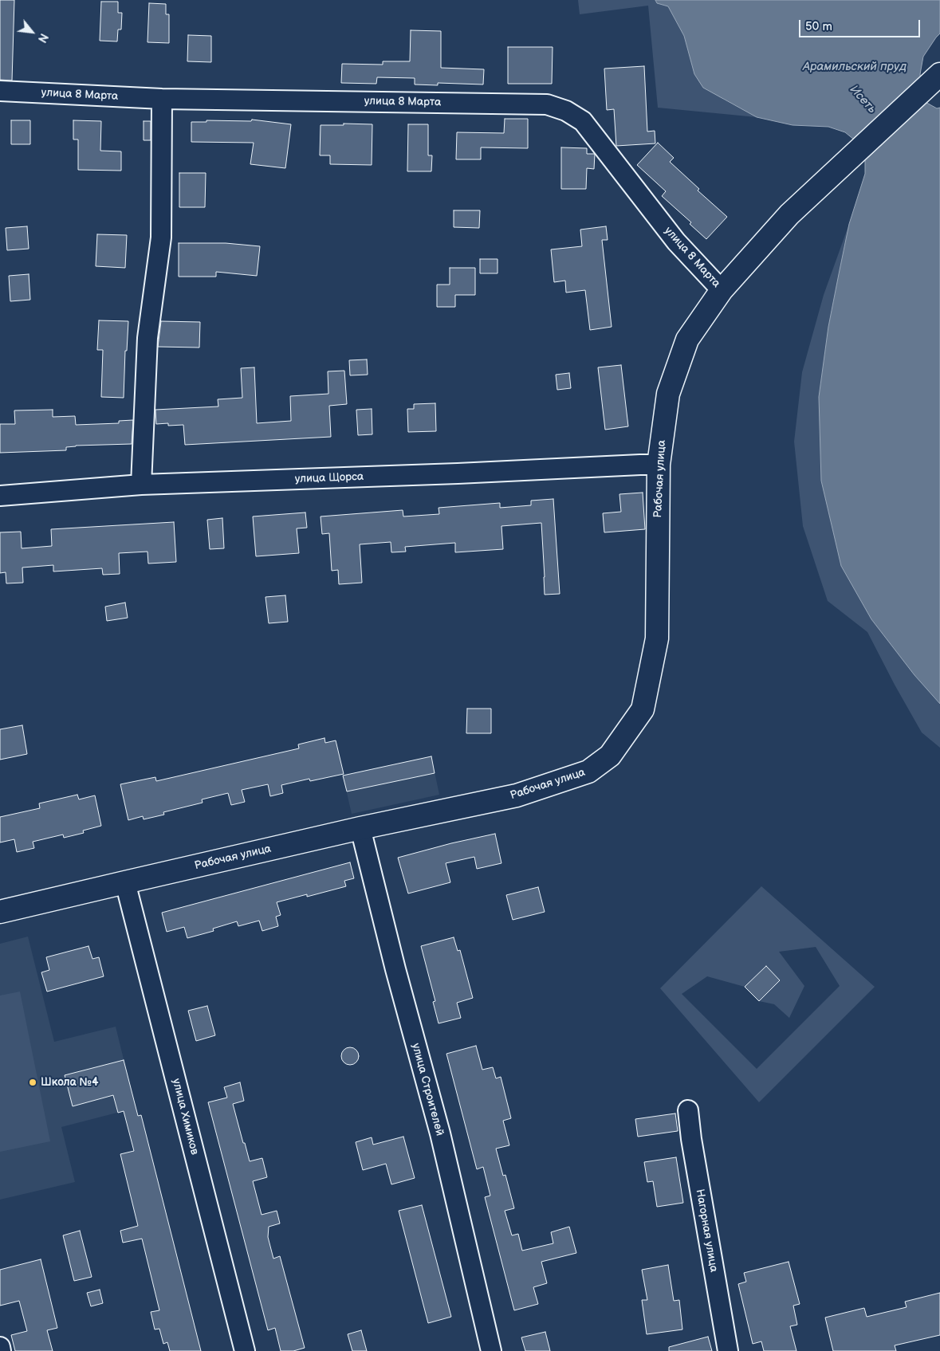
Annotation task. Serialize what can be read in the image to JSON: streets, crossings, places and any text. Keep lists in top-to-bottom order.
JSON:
{
  "streets": {
    "main road": ["Рабочая улица"],
    "street": [
      "улица 8 Марта",
      "улица Щорса",
      "улица Строителей",
      "улица Химиков",
      "Нагорная улица"
    ]
  },
  "crossings": [
    ["улица 8 Марта", "Рабочая улица"],
    ["улица Щорса", "Рабочая улица"],
    ["Рабочая улица", "улица Строителей"],
    ["Рабочая улица", "улица Химиков"]
  ],
  "water": ["Арамильский пруд", "Исеть"],
  "places": ["Школа №4"],
  "scale_bar": "50 m",
  "north": "bottom right"
}
